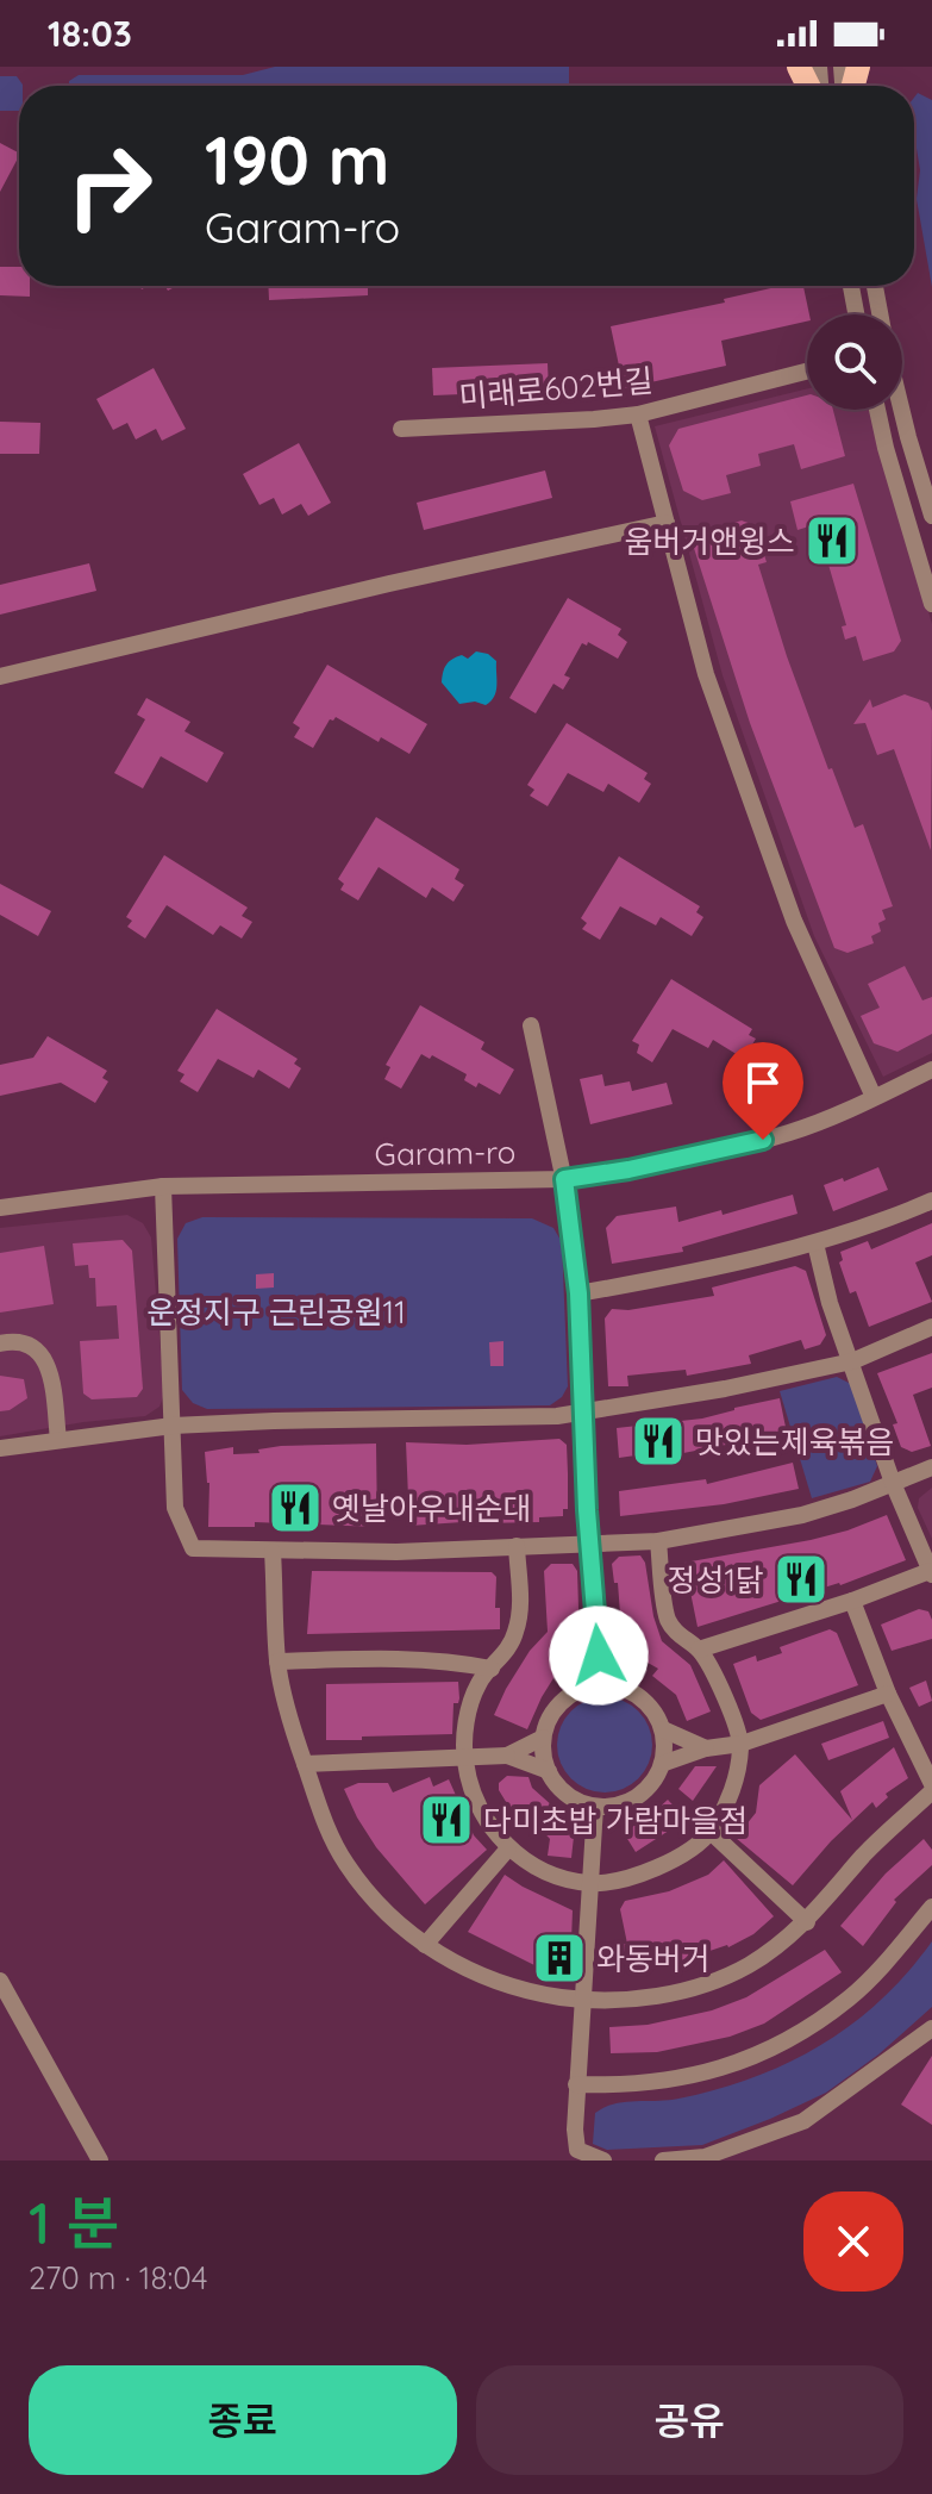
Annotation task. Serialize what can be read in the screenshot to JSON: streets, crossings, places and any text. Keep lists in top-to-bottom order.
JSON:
{
  "streets": {
    "street": ["미래로602번길", "Garam-ro"]
  },
  "parks": ["운정지구 근린공원11"],
  "places": {
    "restaurant": [
      "움버거앤윙스",
      "맛있는제육볶음",
      "옛날아우내순대",
      "정성1닭",
      "다미초밥 가람마을점"
    ],
    "building": ["와동버거"]
  },
  "page": {
    "status": "18:03",
    "turn": ["190 m", "Garam-ro"],
    "heading": ["1 분", "270 m · 18:04"],
    "buttons": ["종료", "공유"]
  }
}
